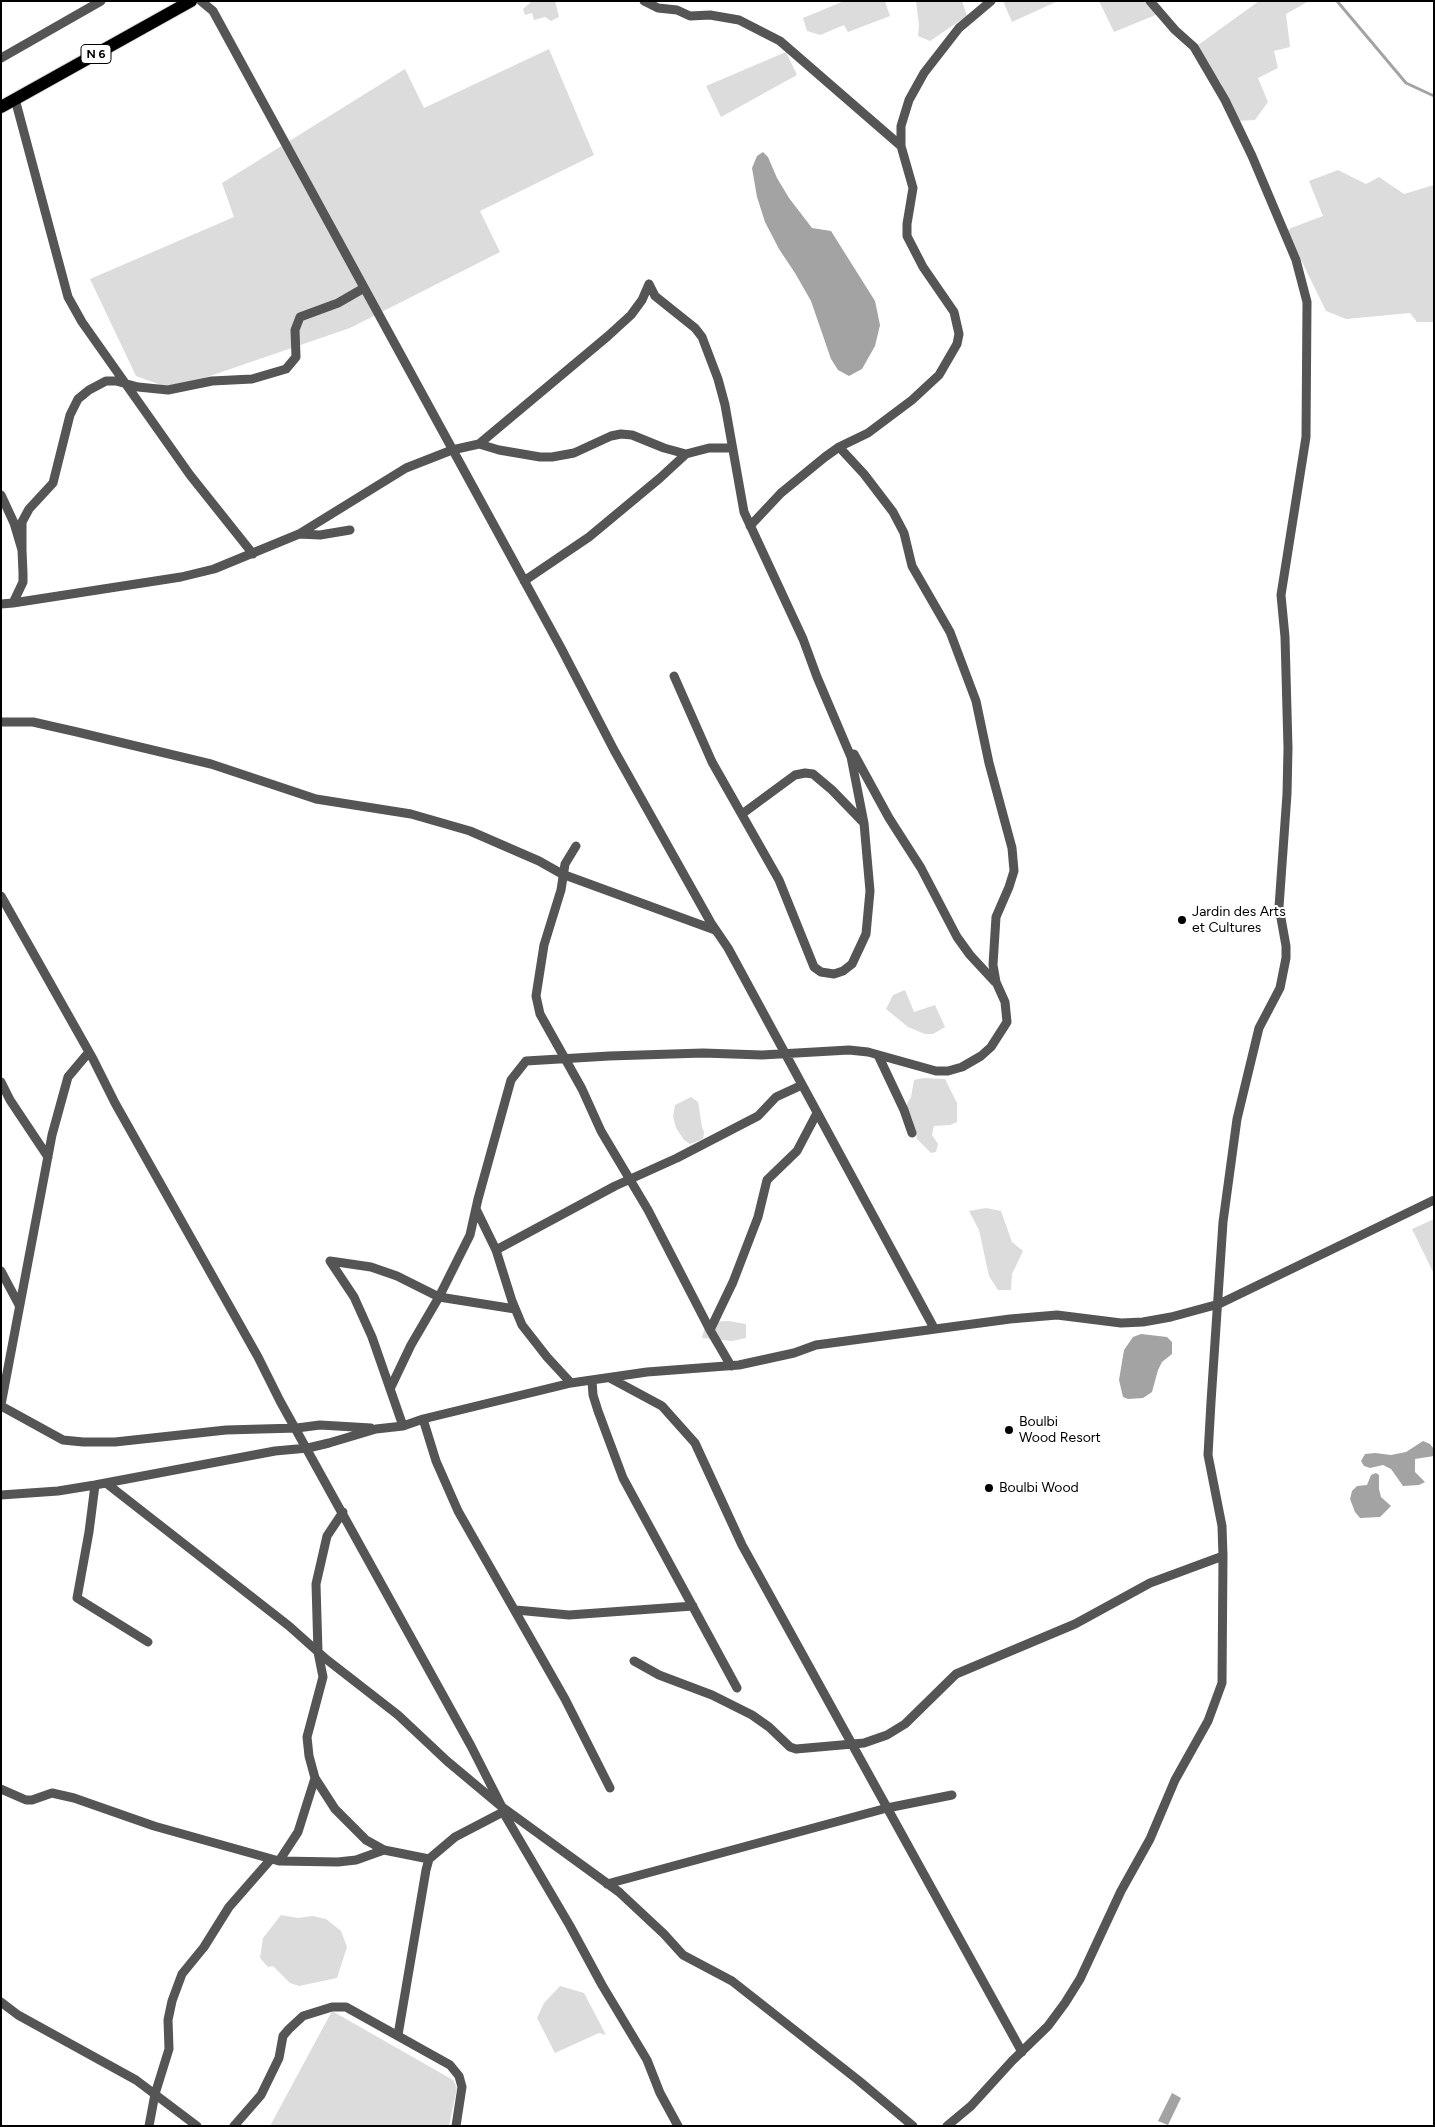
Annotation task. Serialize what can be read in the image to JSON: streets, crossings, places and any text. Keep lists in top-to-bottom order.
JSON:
{
  "streets": {
    "main road": ["N 6"]
  },
  "places": ["Jardin des Arts et Cultures", "Boulbi Wood Resort", "Boulbi Wood"]
}
